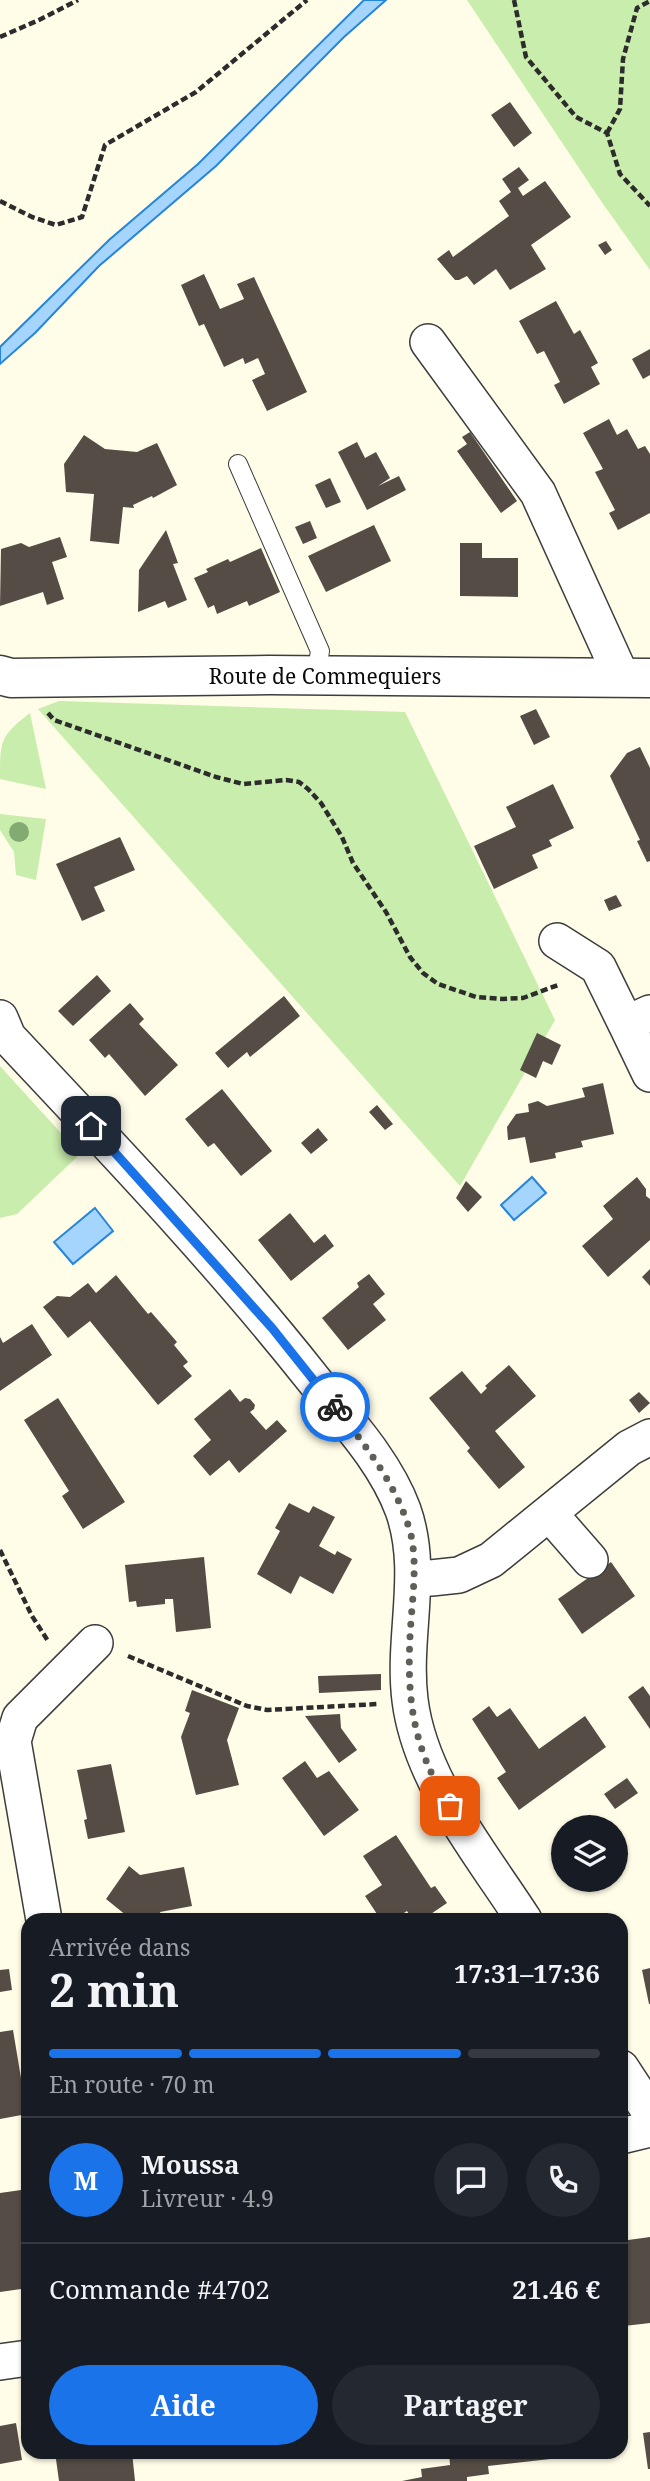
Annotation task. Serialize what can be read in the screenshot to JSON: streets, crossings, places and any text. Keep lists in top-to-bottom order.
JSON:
{
  "streets": {
    "street": ["Route de Commequiers"]
  },
  "page": {
    "heading": ["2 min", "Arrivée dans", "17:31–17:36"],
    "panel": [
      "Moussa",
      "Livreur · 4.9",
      "Commande #4702",
      "21.46 €"
    ],
    "bar": "En route · 70 m",
    "round": "M",
    "buttons": ["Aide", "Partager"]
  }
}
